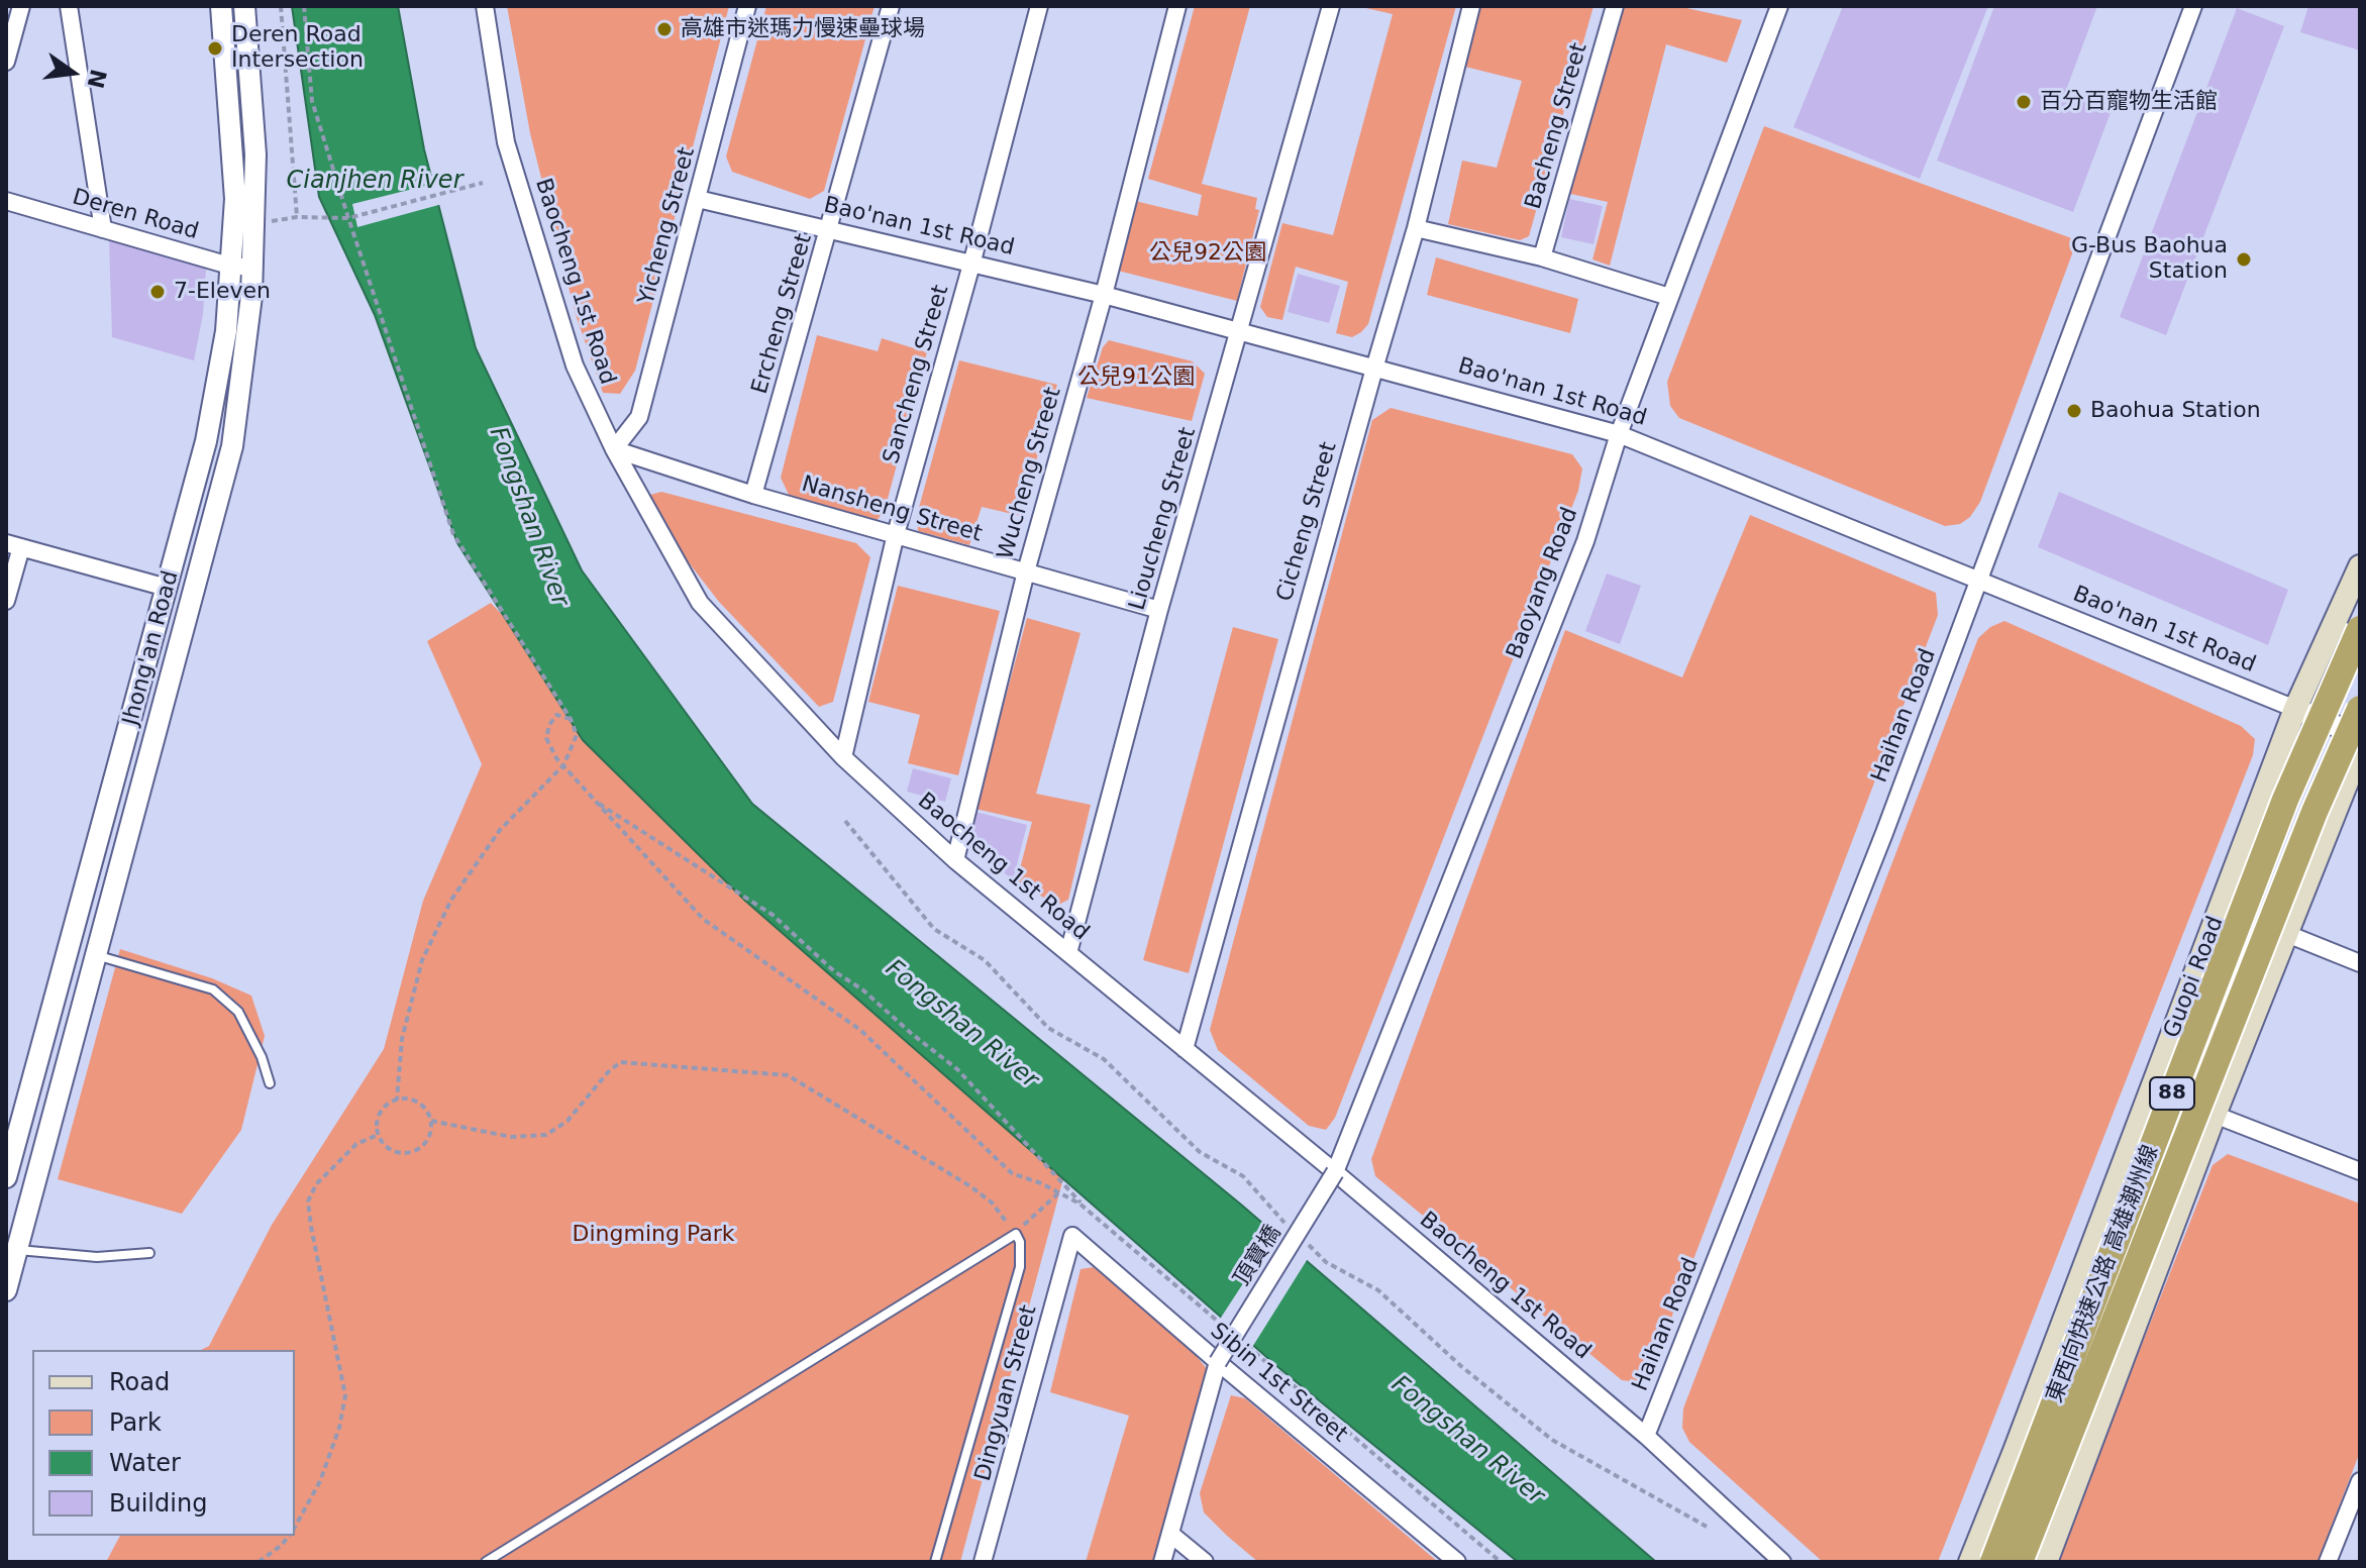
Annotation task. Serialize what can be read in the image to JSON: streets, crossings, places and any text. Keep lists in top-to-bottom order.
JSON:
{
  "streets": {
    "highway": ["88", "東西向快速公路 高雄潮州線"],
    "main road": ["Guopi Road"],
    "street": [
      "Bacheng Street",
      "Deren Road",
      "Yicheng Street",
      "Bao'nan 1st Road",
      "Baocheng 1st Road",
      "Ercheng Street",
      "Sancheng Street",
      "Wucheng Street",
      "Nansheng Street",
      "Lioucheng Street",
      "Cicheng Street",
      "Baoyang Road",
      "Jhong'an Road",
      "Haihan Road",
      "頂寶橋",
      "Sibin 1st Street",
      "Dingyuan Street"
    ]
  },
  "crossings": [
    ["Deren Road", "Jhong'an Road"],
    ["Yicheng Street", "Bao'nan 1st Road"],
    ["Yicheng Street", "Baocheng 1st Road"],
    ["Yicheng Street", "Nansheng Street"],
    ["Bao'nan 1st Road", "Ercheng Street"],
    ["Bao'nan 1st Road", "Sancheng Street"],
    ["Bao'nan 1st Road", "Wucheng Street"],
    ["Bao'nan 1st Road", "Lioucheng Street"],
    ["Bao'nan 1st Road", "Cicheng Street"],
    ["Bao'nan 1st Road", "Baoyang Road"],
    ["Bao'nan 1st Road", "Haihan Road"],
    ["Bao'nan 1st Road", "Guopi Road"],
    ["Baocheng 1st Road", "Sancheng Street"],
    ["Baocheng 1st Road", "Wucheng Street"],
    ["Baocheng 1st Road", "Nansheng Street"],
    ["Baocheng 1st Road", "Lioucheng Street"],
    ["Baocheng 1st Road", "Cicheng Street"],
    ["Baocheng 1st Road", "Baoyang Road"],
    ["Baocheng 1st Road", "Haihan Road"],
    ["Baocheng 1st Road", "頂寶橋"],
    ["Ercheng Street", "Nansheng Street"],
    ["Sancheng Street", "Nansheng Street"],
    ["Wucheng Street", "Nansheng Street"],
    ["Nansheng Street", "Lioucheng Street"],
    ["Baoyang Road", "頂寶橋"],
    ["頂寶橋", "Sibin 1st Street"],
    ["Sibin 1st Street", "Dingyuan Street"]
  ],
  "water": ["Cianjhen River", "Fongshan River"],
  "parks": ["公兒92公園", "公兒91公園", "Dingming Park"],
  "places": [
    "高雄市迷瑪力慢速壘球場",
    "Deren Road Intersection",
    "百分百寵物生活館",
    "G-Bus Baohua Station",
    "7-Eleven",
    "Baohua Station"
  ],
  "legend": [
    "Road",
    "Park",
    "Water",
    "Building"
  ],
  "north": "right"
}
